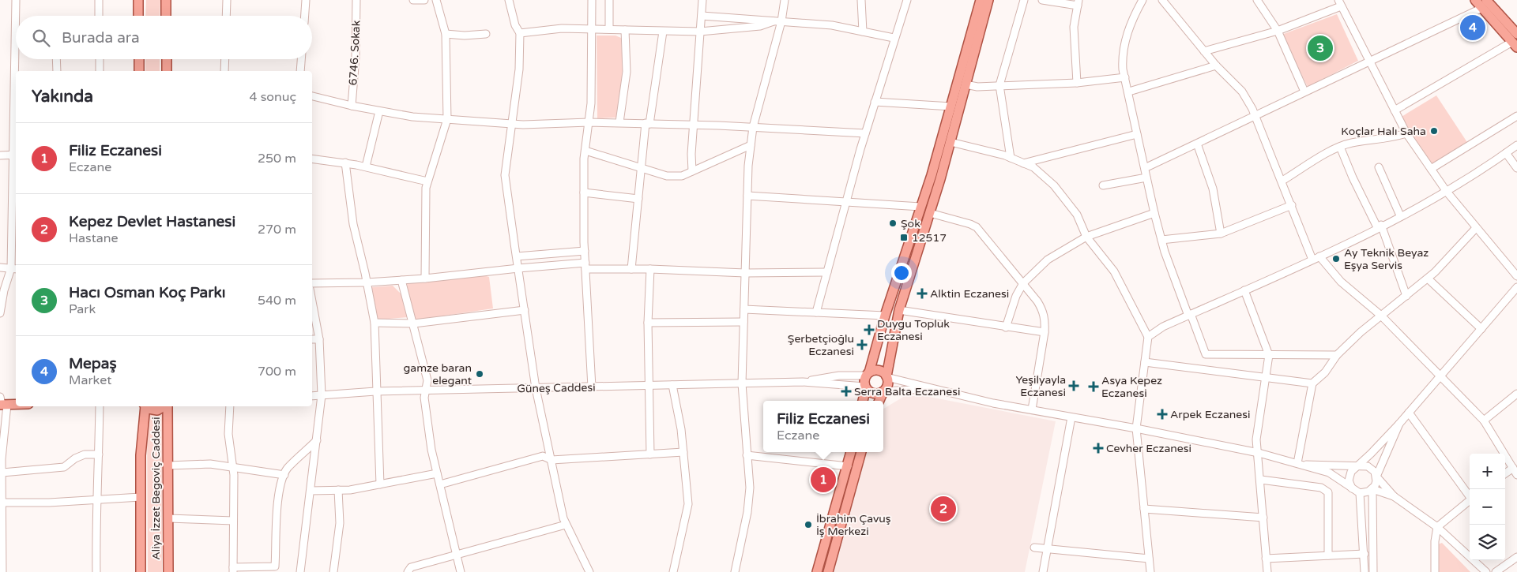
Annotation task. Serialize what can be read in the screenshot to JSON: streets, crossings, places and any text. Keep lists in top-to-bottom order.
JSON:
{
  "streets": {
    "main road": ["Aliya İzzet Begoviç Caddesi"],
    "street": ["6746. Sokak", "Güneş Caddesi"]
  },
  "places": {
    "other": [
      "Koçlar Halı Saha",
      "Şok",
      "Ay Teknik Beyaz Eşya Servis",
      "gamze baran elegant",
      "İbrahim Çavuş İş Merkezi"
    ],
    "transit": ["12517"],
    "health": [
      "Alktin Eczanesi",
      "Duygu Topluk Eczanesi",
      "Şerbetçioğlu Eczanesi",
      "Yeşilyayla Eczanesi",
      "Asya Kepez Eczanesi",
      "Serra Balta Eczanesi",
      "Arpek Eczanesi",
      "Cevher Eczanesi"
    ]
  },
  "page": {
    "pins": [
      "4",
      "3",
      "1",
      "2"
    ],
    "search": "Burada ara",
    "heading": ["Yakında", "4 sonuç"],
    "list": [
      {
        "mark": "1",
        "name": "Filiz Eczanesi",
        "note": "Eczane",
        "value": "250 m"
      },
      {
        "mark": "2",
        "name": "Kepez Devlet Hastanesi",
        "note": "Hastane",
        "value": "270 m"
      },
      {
        "mark": "3",
        "name": "Hacı Osman Koç Parkı",
        "note": "Park",
        "value": "540 m"
      },
      {
        "mark": "4",
        "name": "Mepaş",
        "note": "Market",
        "value": "700 m"
      }
    ],
    "popup": ["Filiz Eczanesi", "Eczane"],
    "map_buttons": ["+", "−"]
  }
}
